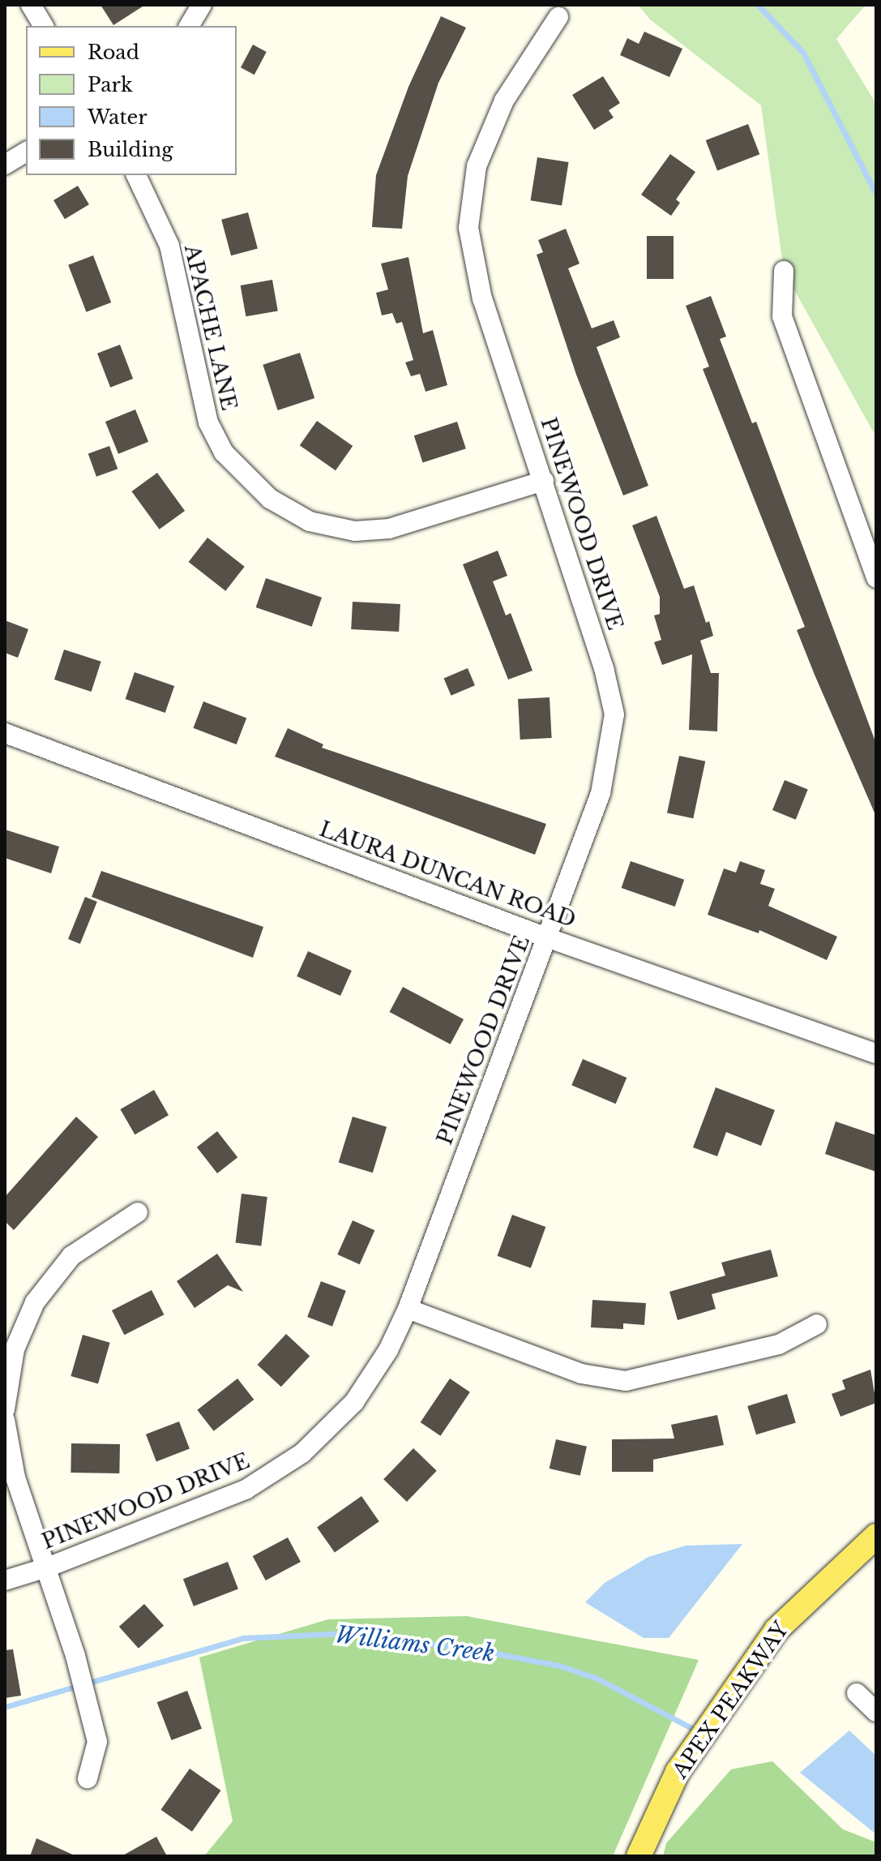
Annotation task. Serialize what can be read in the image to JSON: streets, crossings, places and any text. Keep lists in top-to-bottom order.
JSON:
{
  "streets": {
    "main road": ["APEX PEAKWAY"],
    "street": ["APACHE LANE", "PINEWOOD DRIVE", "LAURA DUNCAN ROAD"]
  },
  "crossings": [
    ["APACHE LANE", "PINEWOOD DRIVE"],
    ["PINEWOOD DRIVE", "LAURA DUNCAN ROAD"]
  ],
  "water": ["Williams Creek"],
  "legend": [
    "Road",
    "Park",
    "Water",
    "Building"
  ]
}
